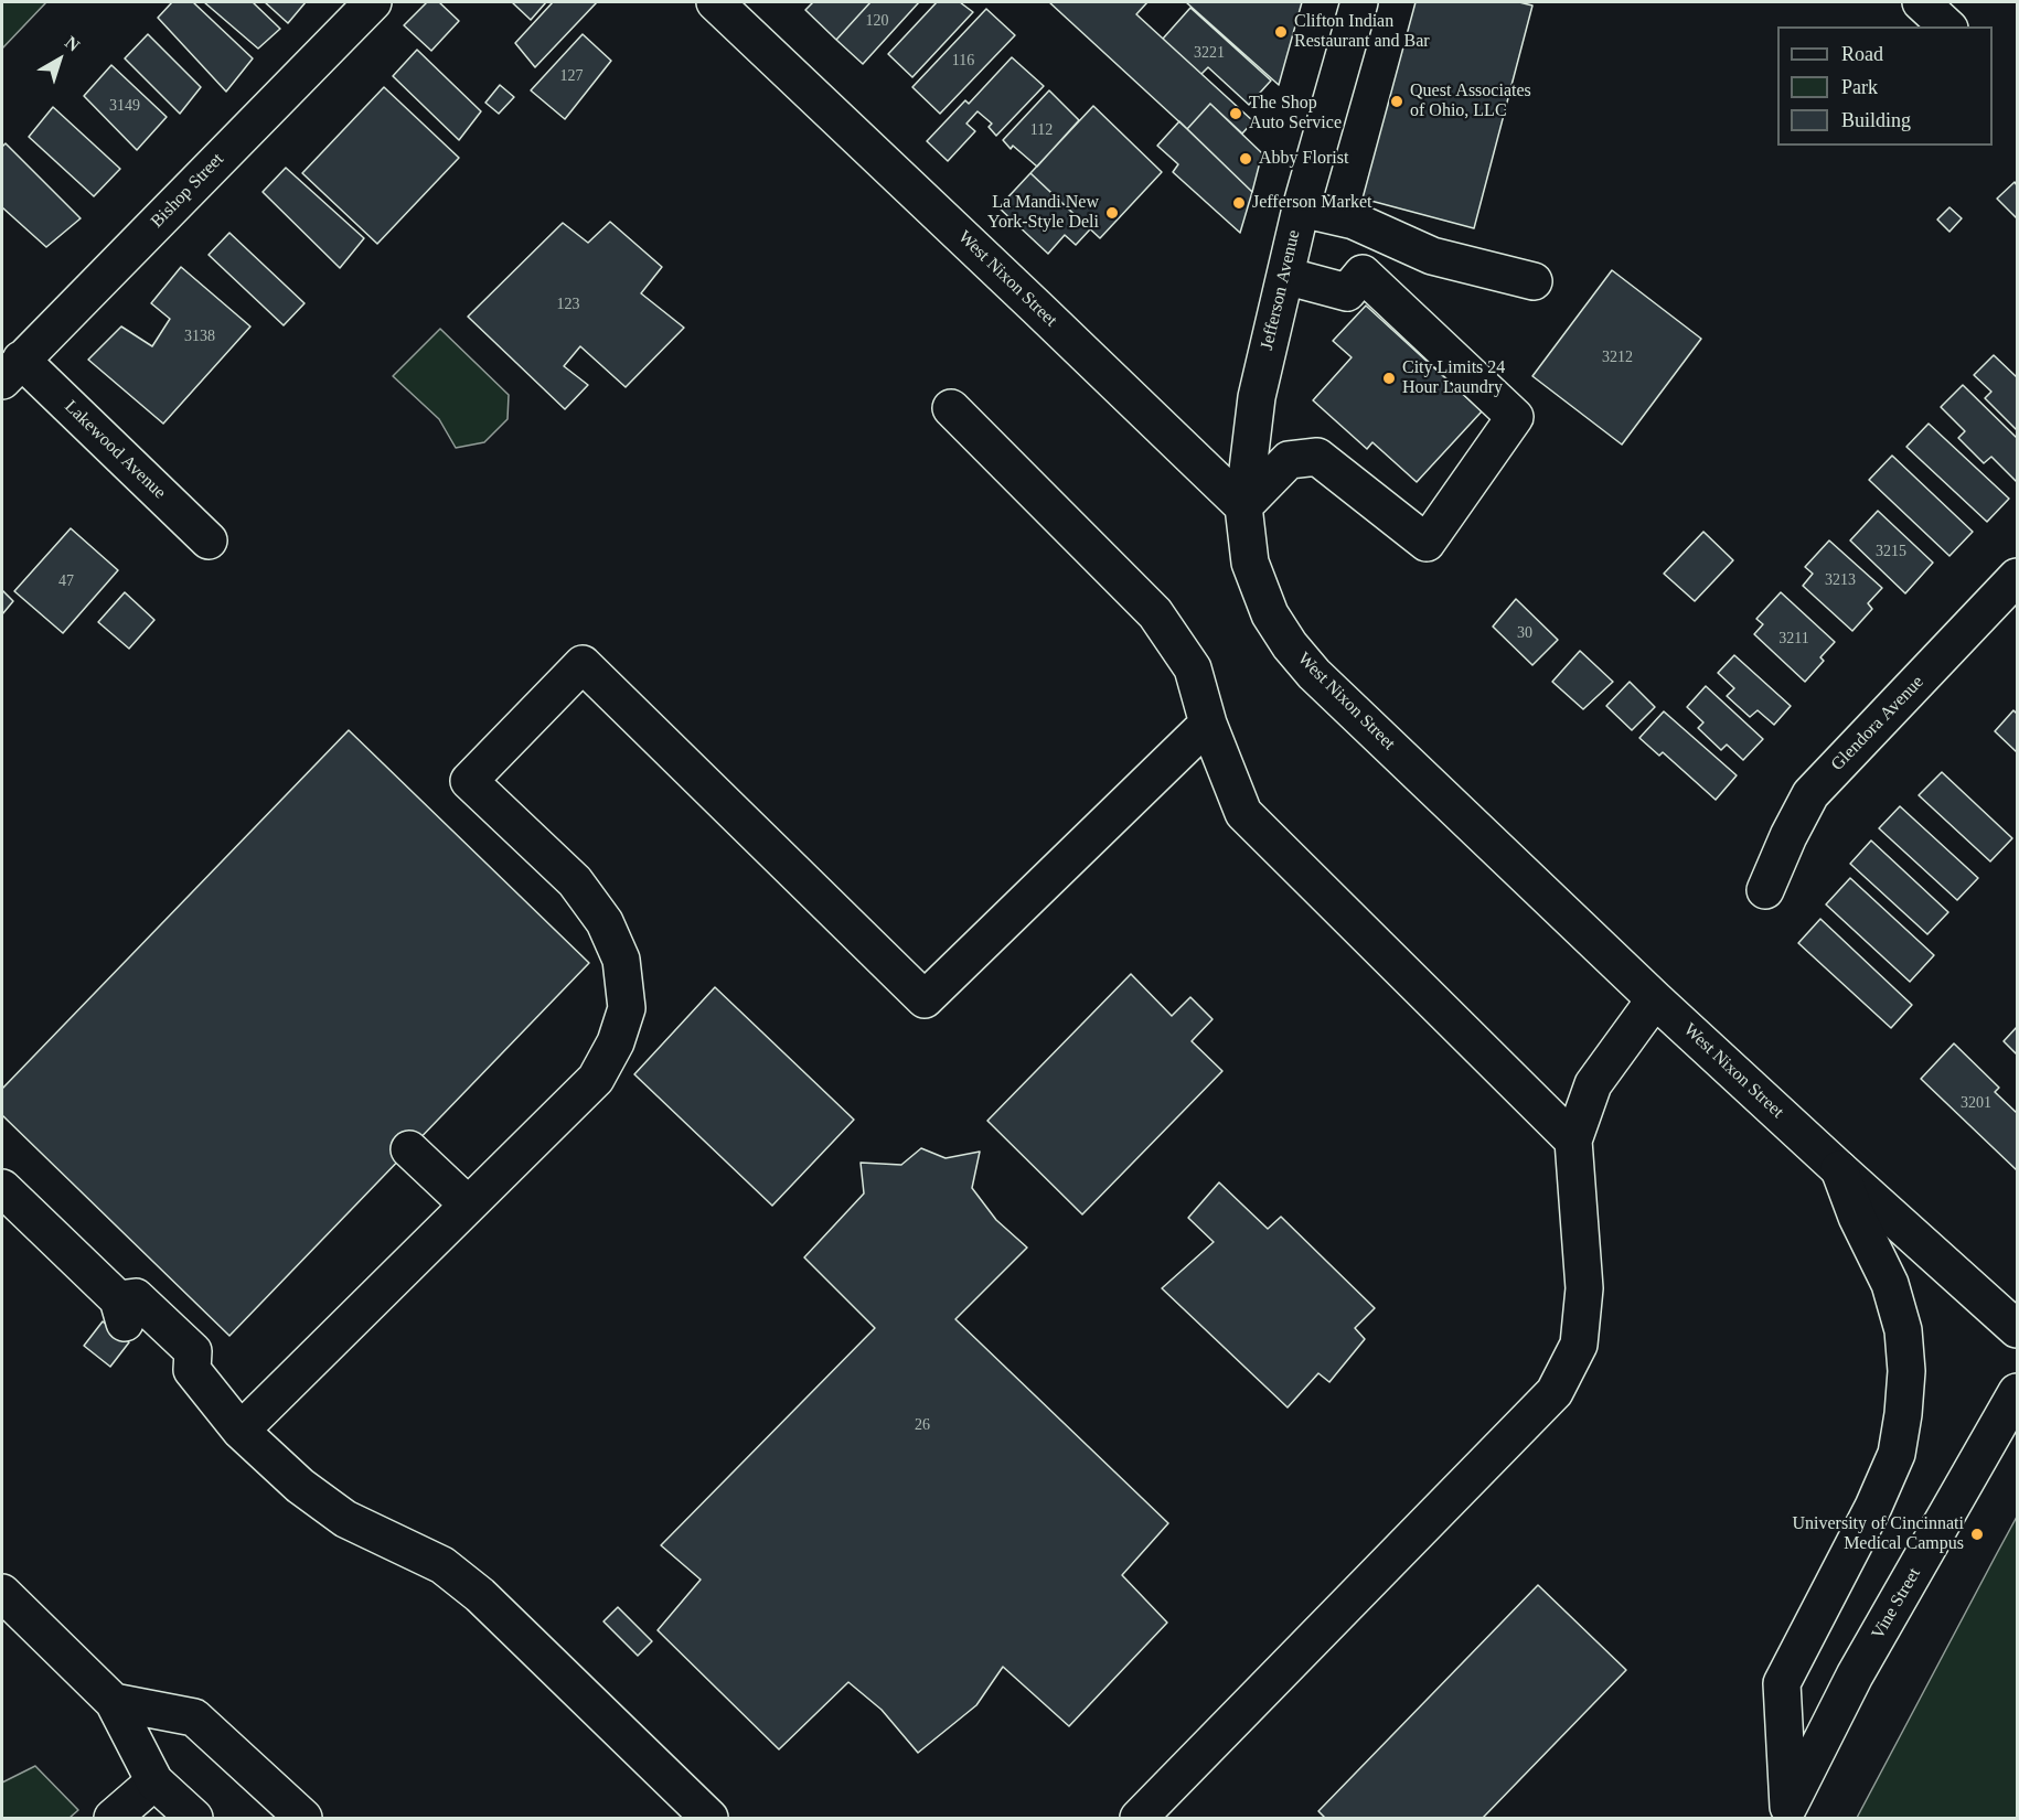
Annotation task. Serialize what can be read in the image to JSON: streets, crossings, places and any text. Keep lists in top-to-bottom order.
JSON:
{
  "streets": {
    "street": [
      "Bishop Street",
      "West Nixon Street",
      "Jefferson Avenue",
      "Lakewood Avenue",
      "Glendora Avenue",
      "Vine Street"
    ]
  },
  "crossings": [
    ["Bishop Street", "Lakewood Avenue"],
    ["West Nixon Street", "Jefferson Avenue"]
  ],
  "places": [
    "Clifton Indian Restaurant and Bar",
    "Quest Associates of Ohio, LLC",
    "The Shop Auto Service",
    "Abby Florist",
    "Jefferson Market",
    "La Mandi New York-Style Deli",
    "City Limits 24 Hour Laundry",
    "University of Cincinnati Medical Campus"
  ],
  "house_numbers": [
    "120",
    "3221",
    "116",
    "127",
    "3149",
    "112",
    "123",
    "3138",
    "3212",
    "3215",
    "3213",
    "47",
    "30",
    "3211",
    "3201",
    "26"
  ],
  "legend": ["Road", "Park", "Building"],
  "north": "top right"
}
